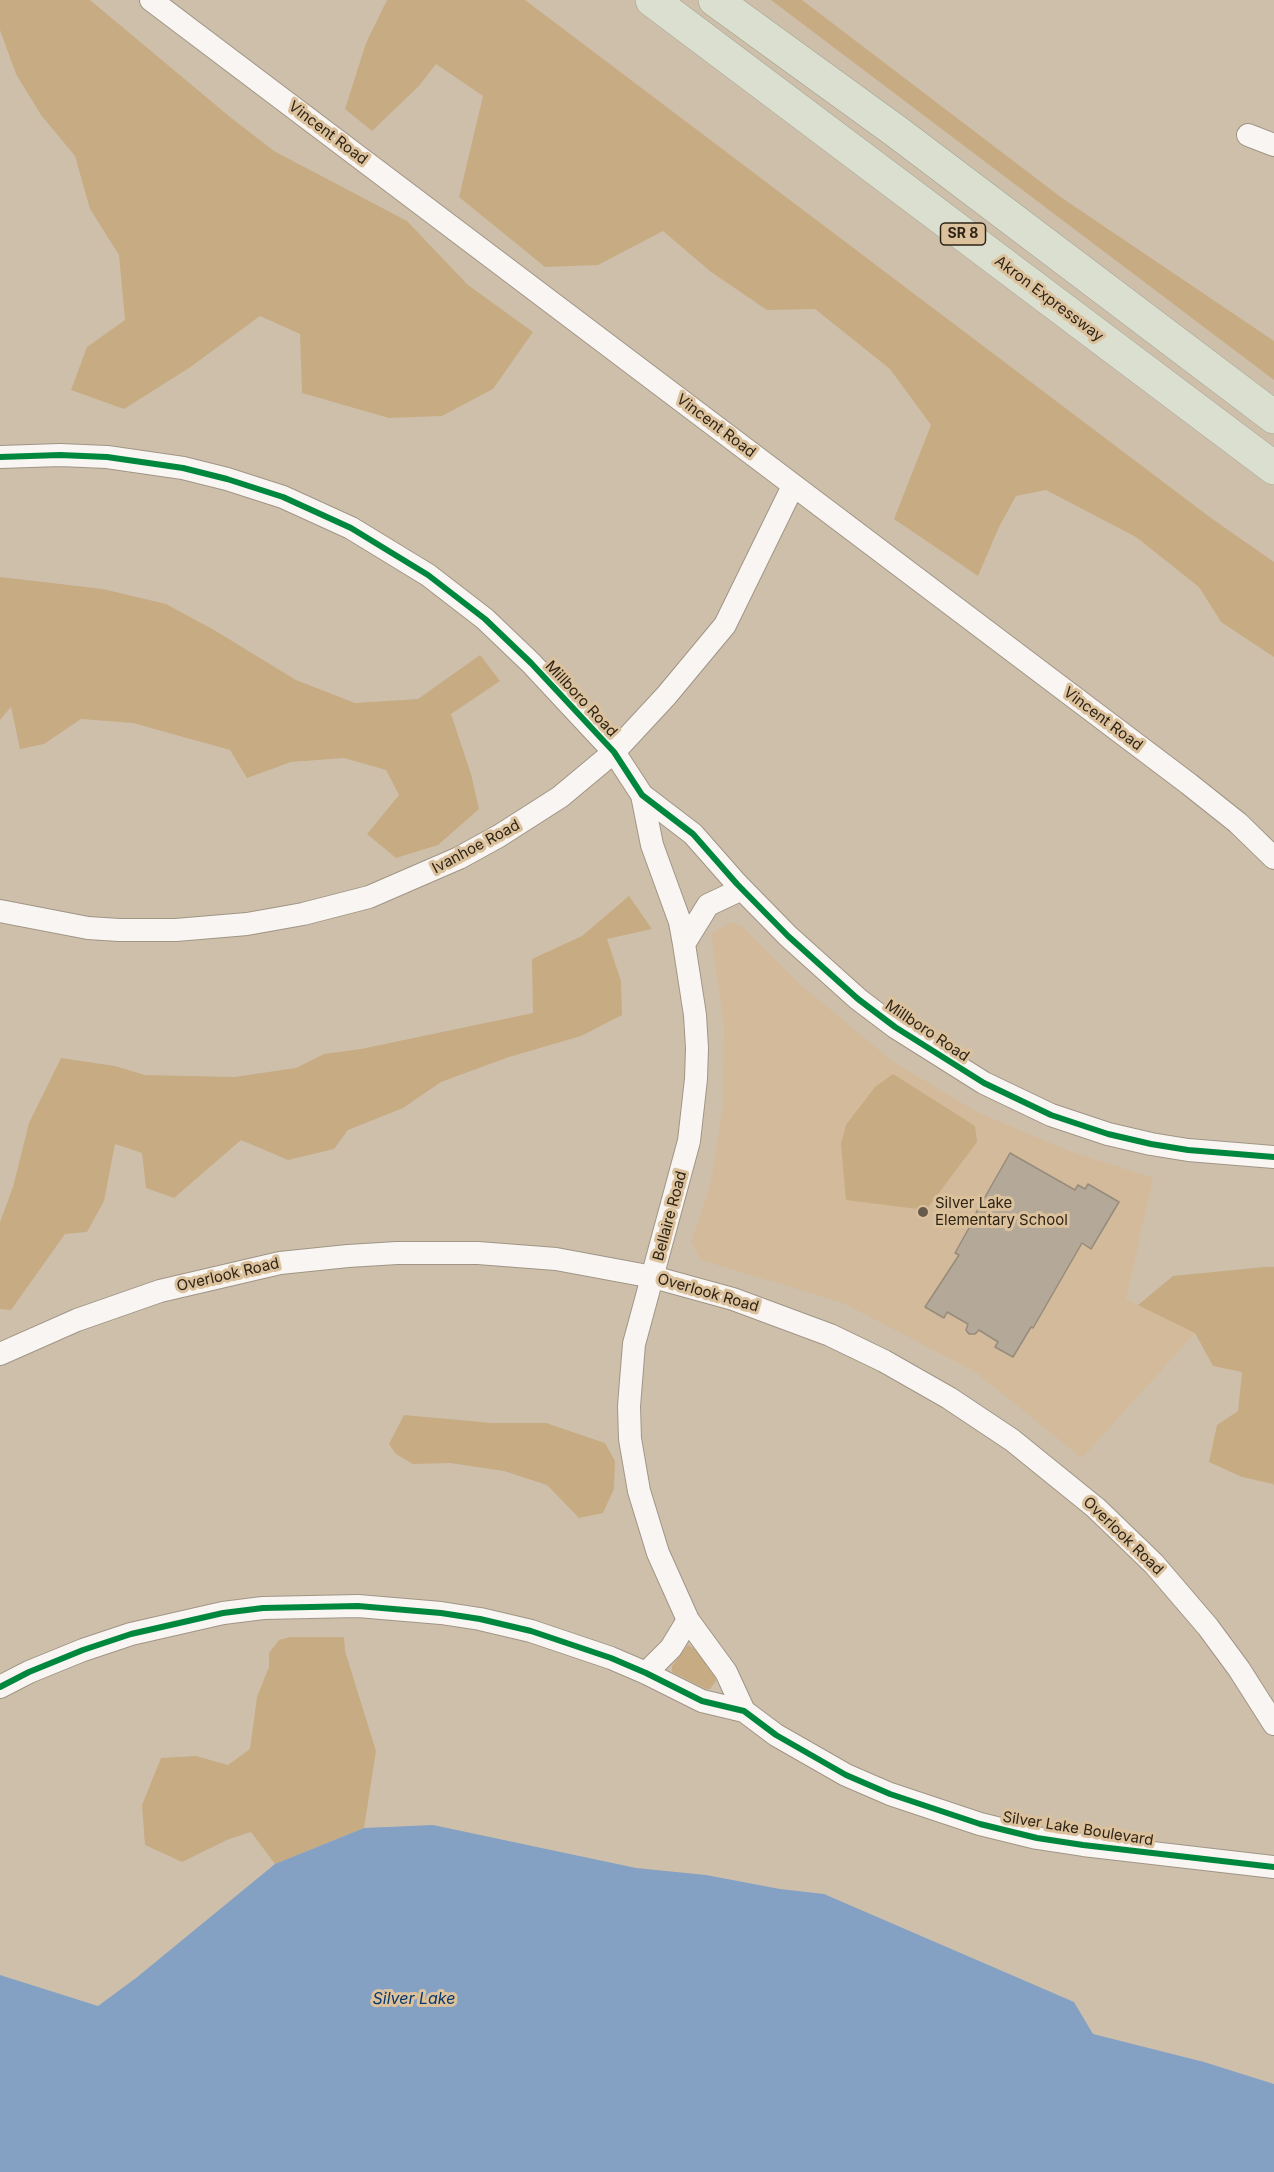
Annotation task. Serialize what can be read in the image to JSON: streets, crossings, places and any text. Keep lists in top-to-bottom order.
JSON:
{
  "streets": {
    "highway": ["SR 8", "Akron Expressway"],
    "street": [
      "Vincent Road",
      "Millboro Road",
      "Ivanhoe Road",
      "Bellaire Road",
      "Overlook Road",
      "Silver Lake Boulevard"
    ]
  },
  "crossings": [
    ["Vincent Road", "Ivanhoe Road"],
    ["Millboro Road", "Ivanhoe Road"],
    ["Millboro Road", "Bellaire Road"],
    ["Bellaire Road", "Overlook Road"],
    ["Bellaire Road", "Silver Lake Boulevard"]
  ],
  "water": ["Silver Lake"],
  "places": ["Silver Lake Elementary School"]
}
